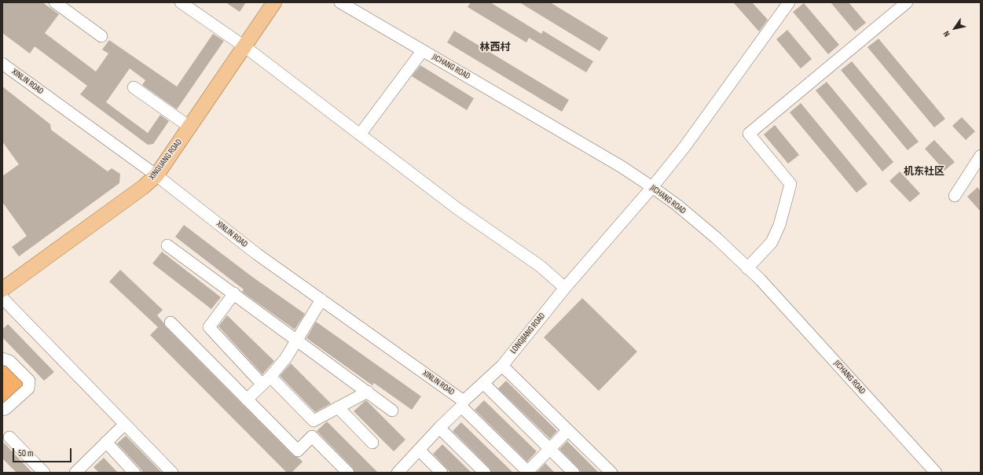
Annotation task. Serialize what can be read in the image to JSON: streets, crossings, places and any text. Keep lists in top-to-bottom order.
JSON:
{
  "streets": {
    "main road": ["XINGUANG ROAD"],
    "street": ["JICHANG ROAD", "XINLIN ROAD", "LONGJIANG ROAD"]
  },
  "crossings": [
    ["JICHANG ROAD", "LONGJIANG ROAD"],
    ["XINLIN ROAD", "XINGUANG ROAD"],
    ["XINLIN ROAD", "LONGJIANG ROAD"]
  ],
  "districts": ["林西村", "机东社区"],
  "scale_bar": "50 m",
  "north": "bottom left"
}
